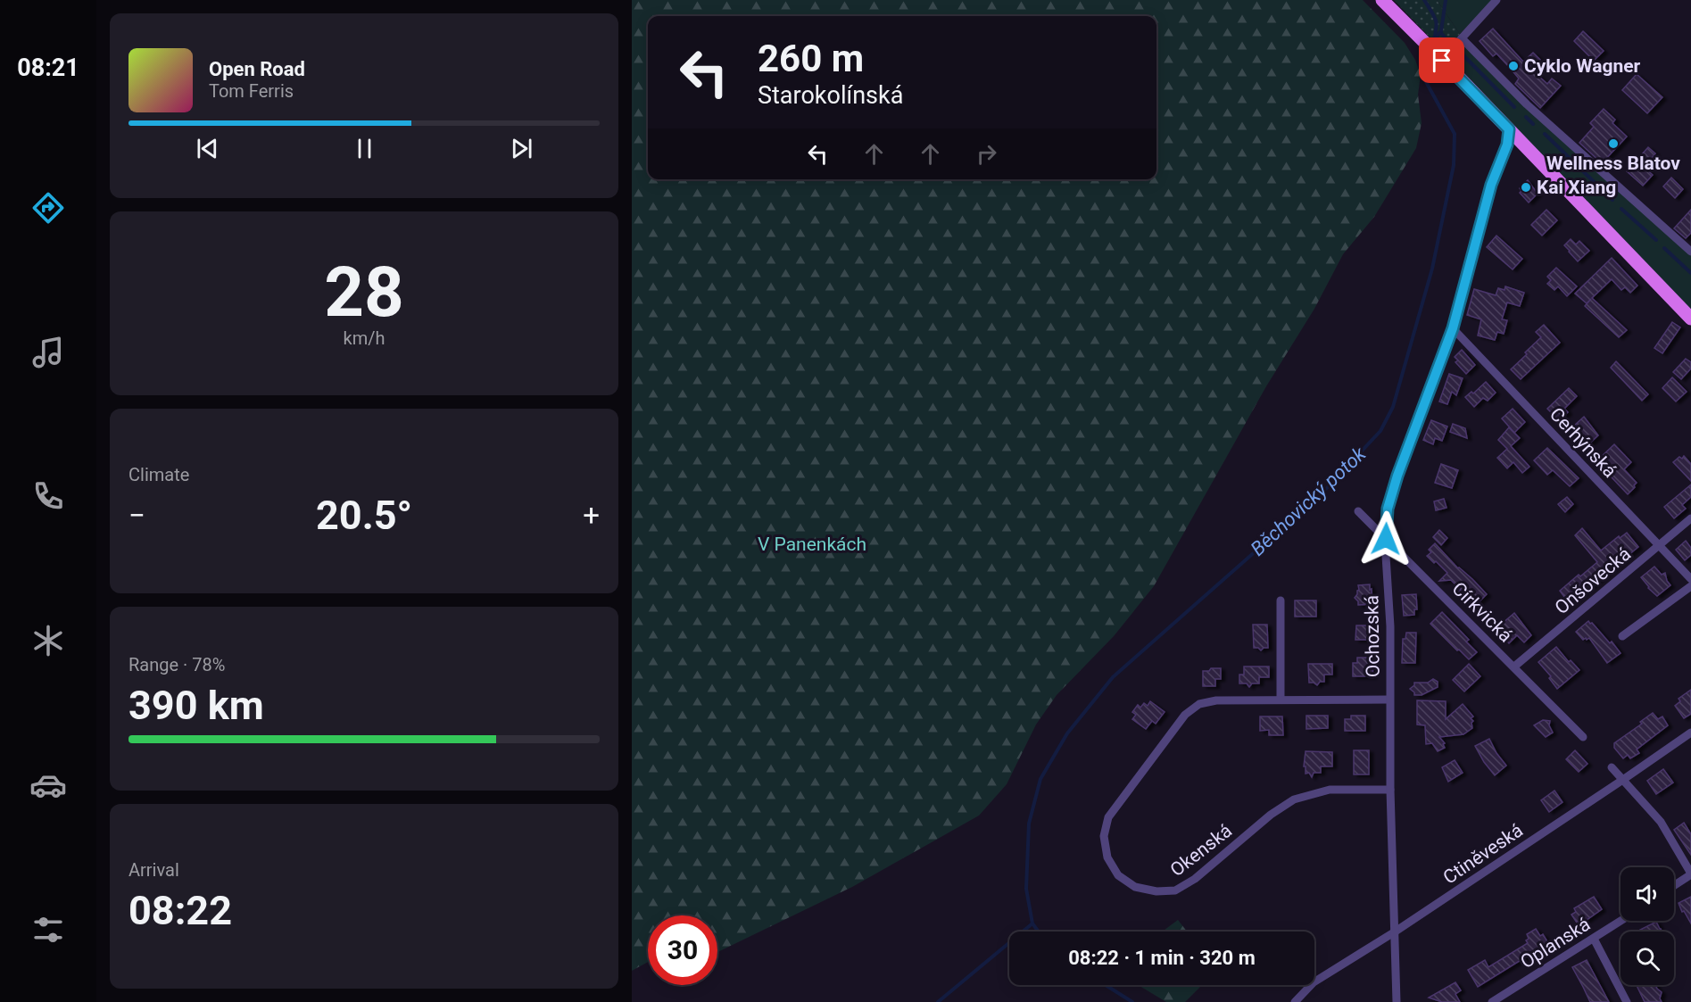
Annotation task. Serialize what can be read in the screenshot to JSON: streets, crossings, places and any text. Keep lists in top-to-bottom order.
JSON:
{
  "streets": {
    "street": [
      "Cerhýnská",
      "Onšovecká",
      "Církvická",
      "Ochozská",
      "Okenská",
      "Ctiněveská",
      "Oplanská"
    ]
  },
  "crossings": [
    ["Cerhýnská", "Onšovecká"],
    ["Cerhýnská", "Ochozská"],
    ["Onšovecká", "Církvická"],
    ["Církvická", "Ochozská"],
    ["Ochozská", "Okenská"],
    ["Ochozská", "Ctiněveská"]
  ],
  "water": ["Běchovický potok"],
  "parks": ["V Panenkách"],
  "places": ["Cyklo Wagner", "Wellness Blatov", "Kai Xiang"],
  "page": {
    "tabs": "08:21",
    "turn": ["260 m", "Starokolínská"],
    "song": ["Open Road", "Tom Ferris"],
    "tile": [
      ["28", "km/h"],
      "Climate",
      ["Range · 78%", "390 km"],
      ["Arrival", "08:22"]
    ],
    "heat": ["−", "20.5°", "+"],
    "limit": "30",
    "trip": "08:22 · 1 min · 320 m"
  }
}
